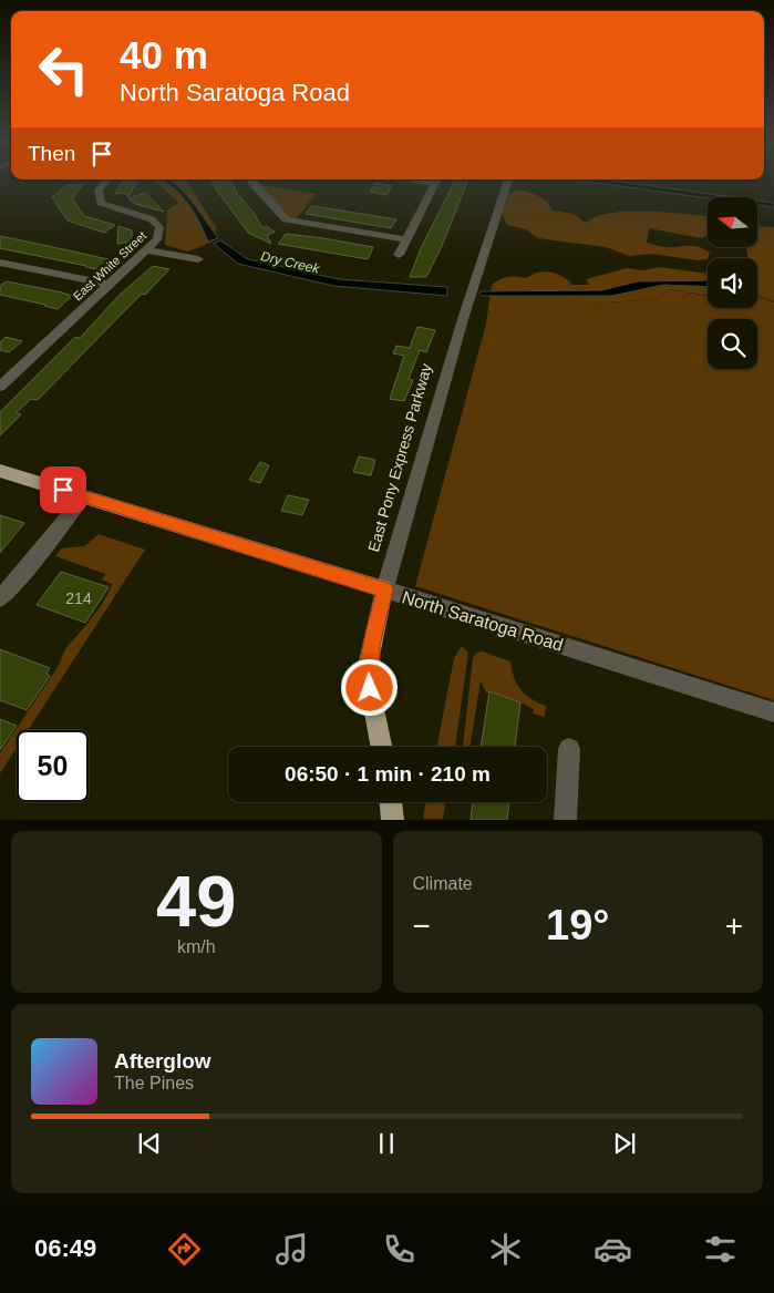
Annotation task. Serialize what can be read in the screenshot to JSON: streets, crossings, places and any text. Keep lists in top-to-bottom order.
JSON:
{
  "streets": {
    "main road": ["East Pony Express Parkway", "North Saratoga Road"],
    "street": ["East White Street"]
  },
  "crossings": [
    ["East Pony Express Parkway", "North Saratoga Road"]
  ],
  "water": ["Dry Creek"],
  "house_numbers": ["214"],
  "north": "left",
  "page": {
    "turn": ["40 m", "North Saratoga Road"],
    "then": "Then",
    "limit": "50",
    "trip": "06:50 · 1 min · 210 m",
    "tile": [
      ["49", "km/h"],
      "Climate"
    ],
    "heat": ["−", "19°", "+"],
    "song": ["Afterglow", "The Pines"],
    "tabs": "06:49"
  }
}
